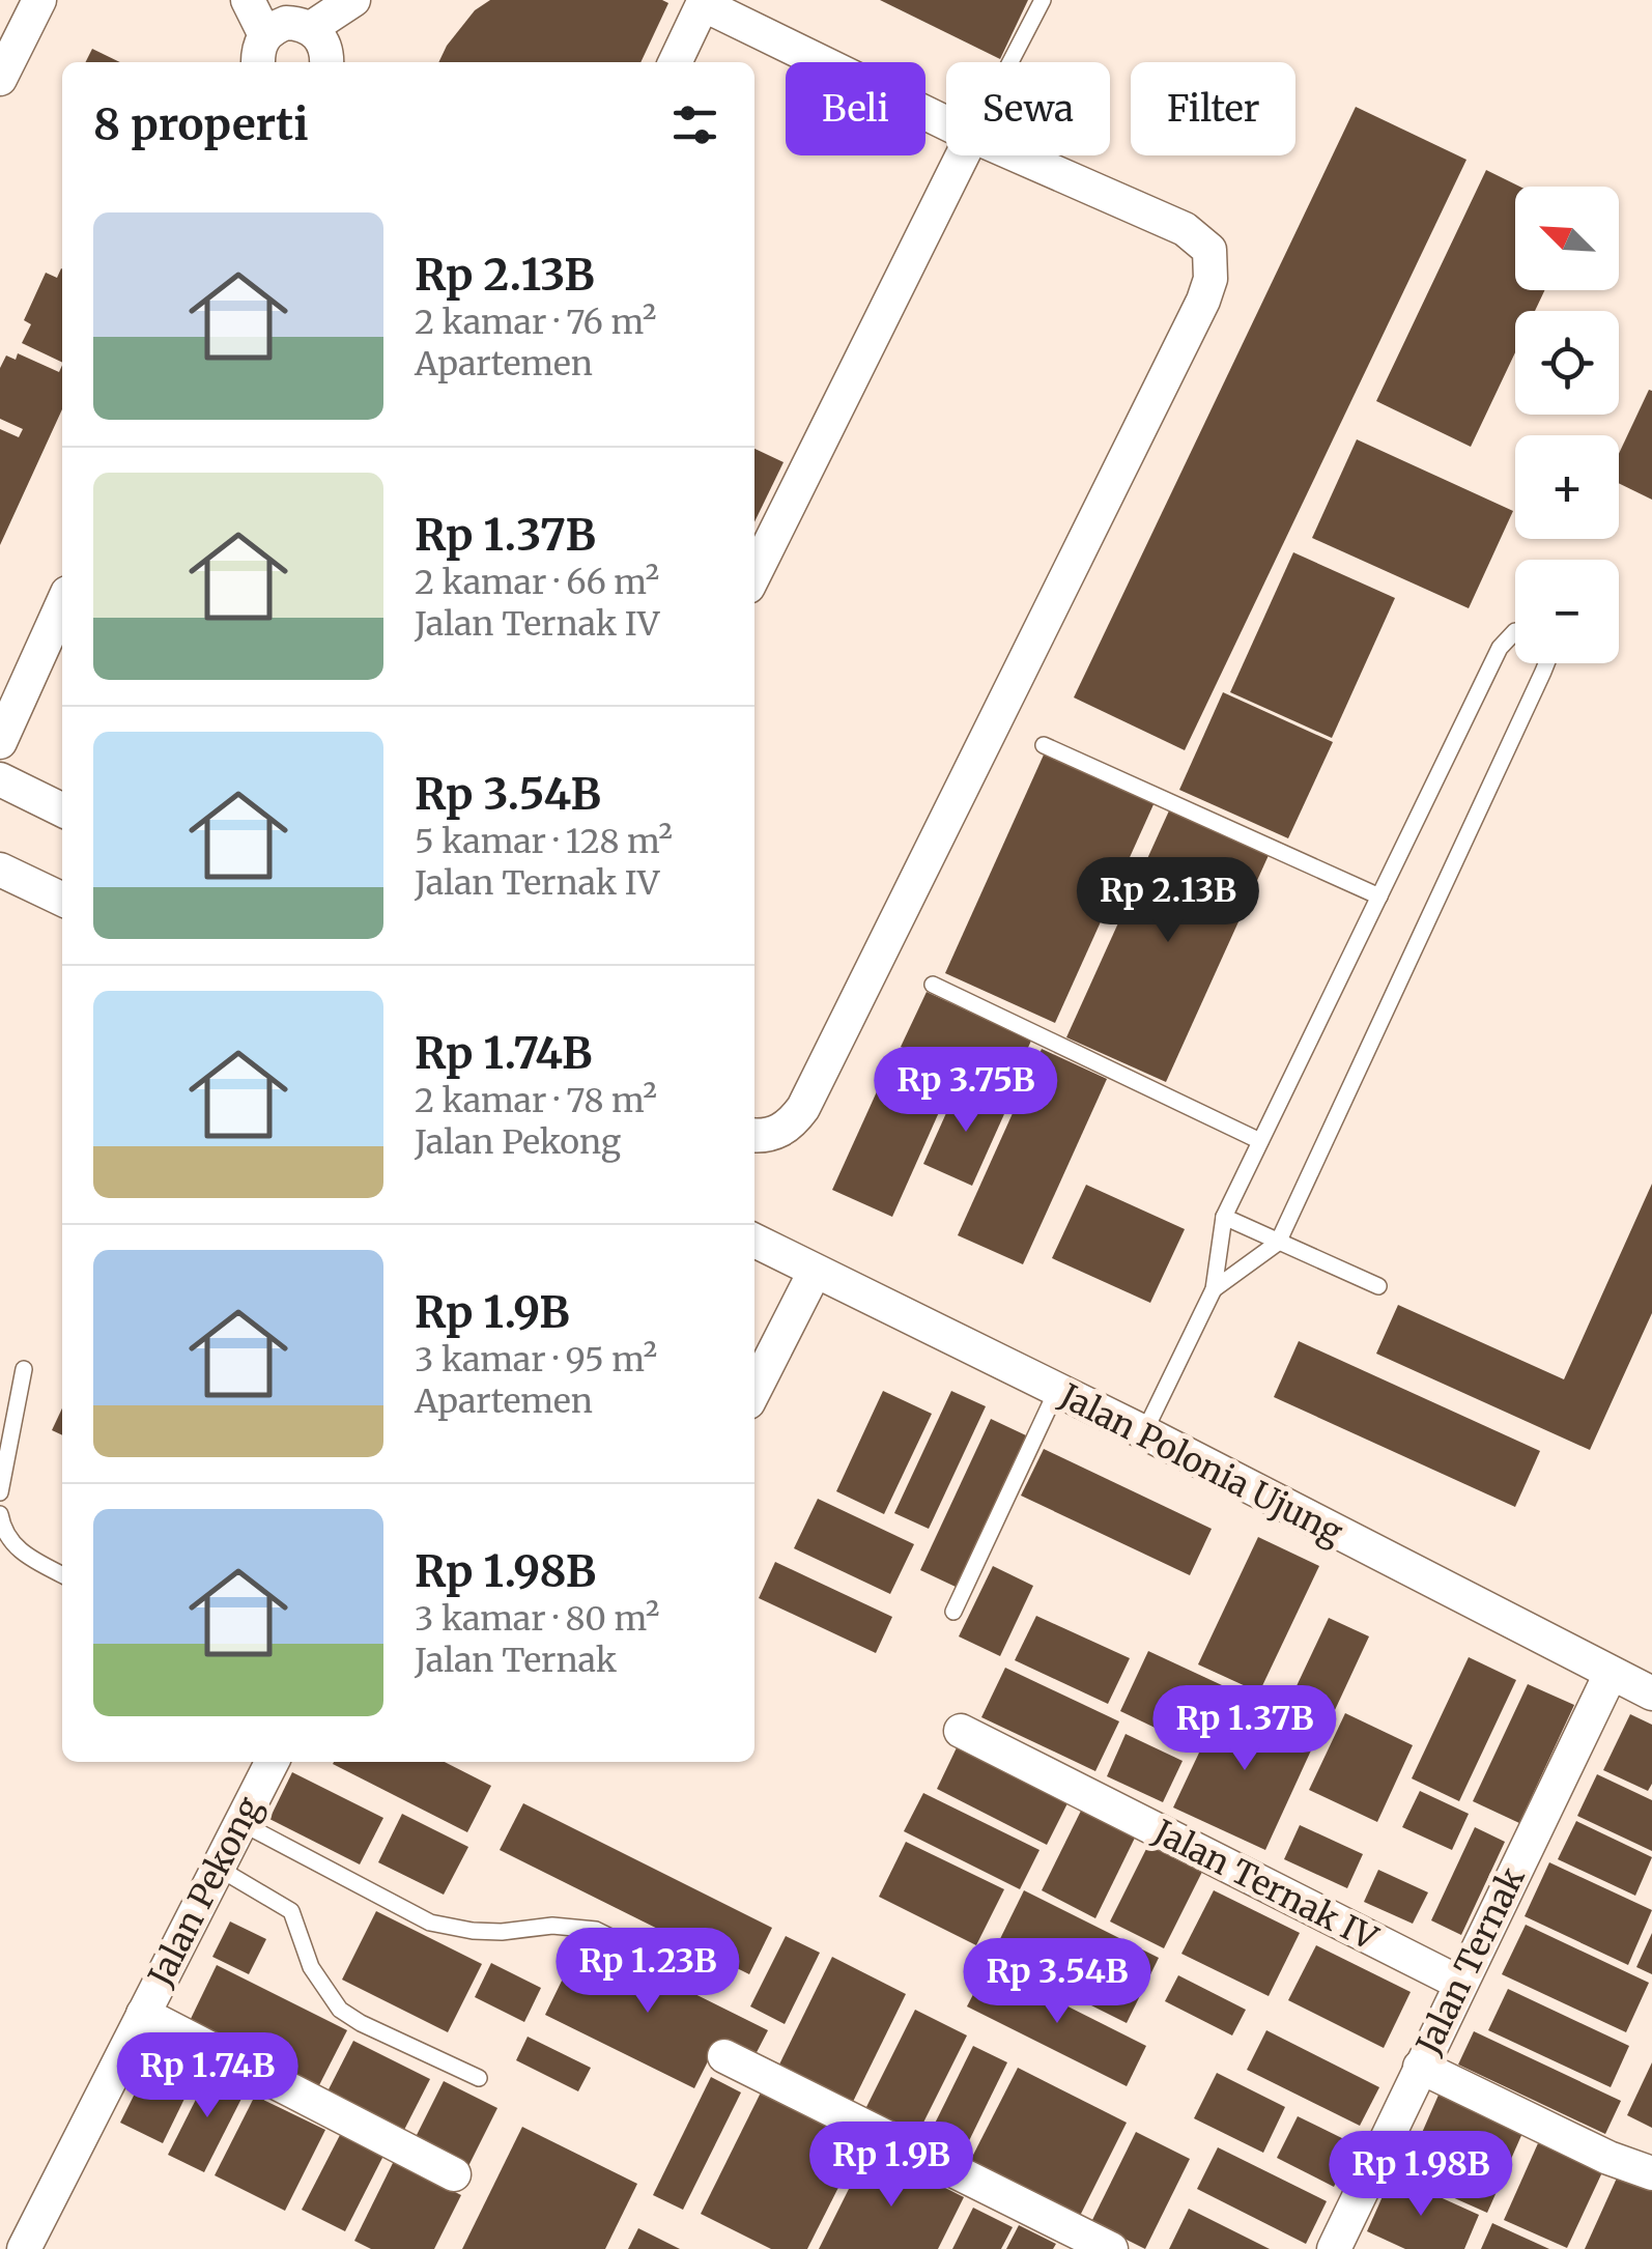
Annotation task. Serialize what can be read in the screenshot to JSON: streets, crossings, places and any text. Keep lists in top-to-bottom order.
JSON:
{
  "streets": {
    "street": [
      "Jalan Polonia Ujung",
      "Jalan Ternak IV",
      "Jalan Pekong",
      "Jalan Ternak"
    ]
  },
  "crossings": [
    ["Jalan Polonia Ujung", "Jalan Ternak"],
    ["Jalan Ternak IV", "Jalan Ternak"]
  ],
  "north": "top left",
  "page": {
    "chip": ["Beli", "Sewa", "Filter"],
    "heading": "8 properti",
    "map_buttons": ["+", "−"],
    "list": [
      {
        "name": "Rp 2.13B",
        "note": "2 kamar · 76 m² · Apartemen"
      },
      {
        "name": "Rp 1.37B",
        "note": "2 kamar · 66 m² · Jalan Ternak IV"
      },
      {
        "name": "Rp 3.54B",
        "note": "5 kamar · 128 m² · Jalan Ternak IV"
      },
      {
        "name": "Rp 1.74B",
        "note": "2 kamar · 78 m² · Jalan Pekong"
      },
      {
        "name": "Rp 1.9B",
        "note": "3 kamar · 95 m² · Apartemen"
      },
      {
        "name": "Rp 1.98B",
        "note": "3 kamar · 80 m² · Jalan Ternak"
      }
    ],
    "price": [
      "Rp 2.13B",
      "Rp 3.75B",
      "Rp 1.37B",
      "Rp 1.23B",
      "Rp 3.54B",
      "Rp 1.74B",
      "Rp 1.9B",
      "Rp 1.98B"
    ]
  }
}
